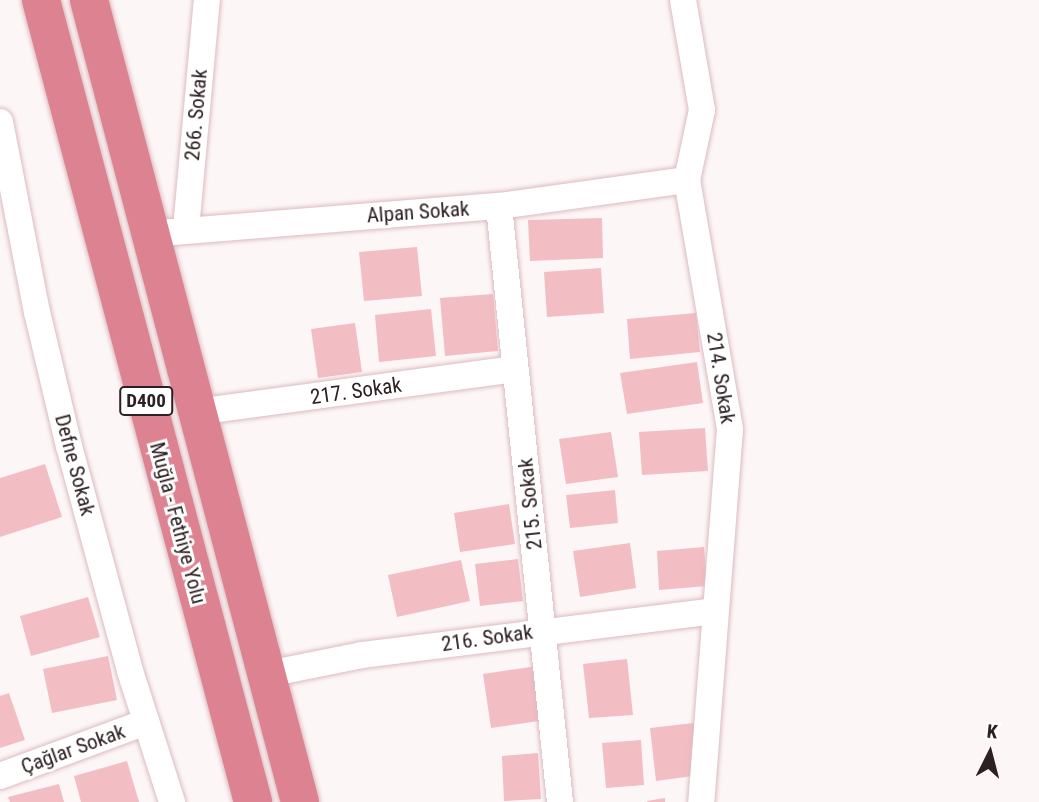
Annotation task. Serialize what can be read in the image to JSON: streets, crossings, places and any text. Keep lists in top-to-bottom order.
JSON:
{
  "streets": {
    "highway": ["D400", "Muğla - Fethiye Yolu"],
    "street": [
      "266. Sokak",
      "Alpan Sokak",
      "214. Sokak",
      "217. Sokak",
      "Defne Sokak",
      "215. Sokak",
      "216. Sokak",
      "Çağlar Sokak"
    ]
  },
  "crossings": [
    ["266. Sokak", "Alpan Sokak"],
    ["266. Sokak", "D400"],
    ["Alpan Sokak", "214. Sokak"],
    ["Alpan Sokak", "D400"],
    ["Alpan Sokak", "215. Sokak"],
    ["214. Sokak", "216. Sokak"],
    ["217. Sokak", "D400"],
    ["217. Sokak", "215. Sokak"],
    ["D400", "216. Sokak"],
    ["Defne Sokak", "Çağlar Sokak"],
    ["215. Sokak", "216. Sokak"]
  ],
  "north": "top"
}
